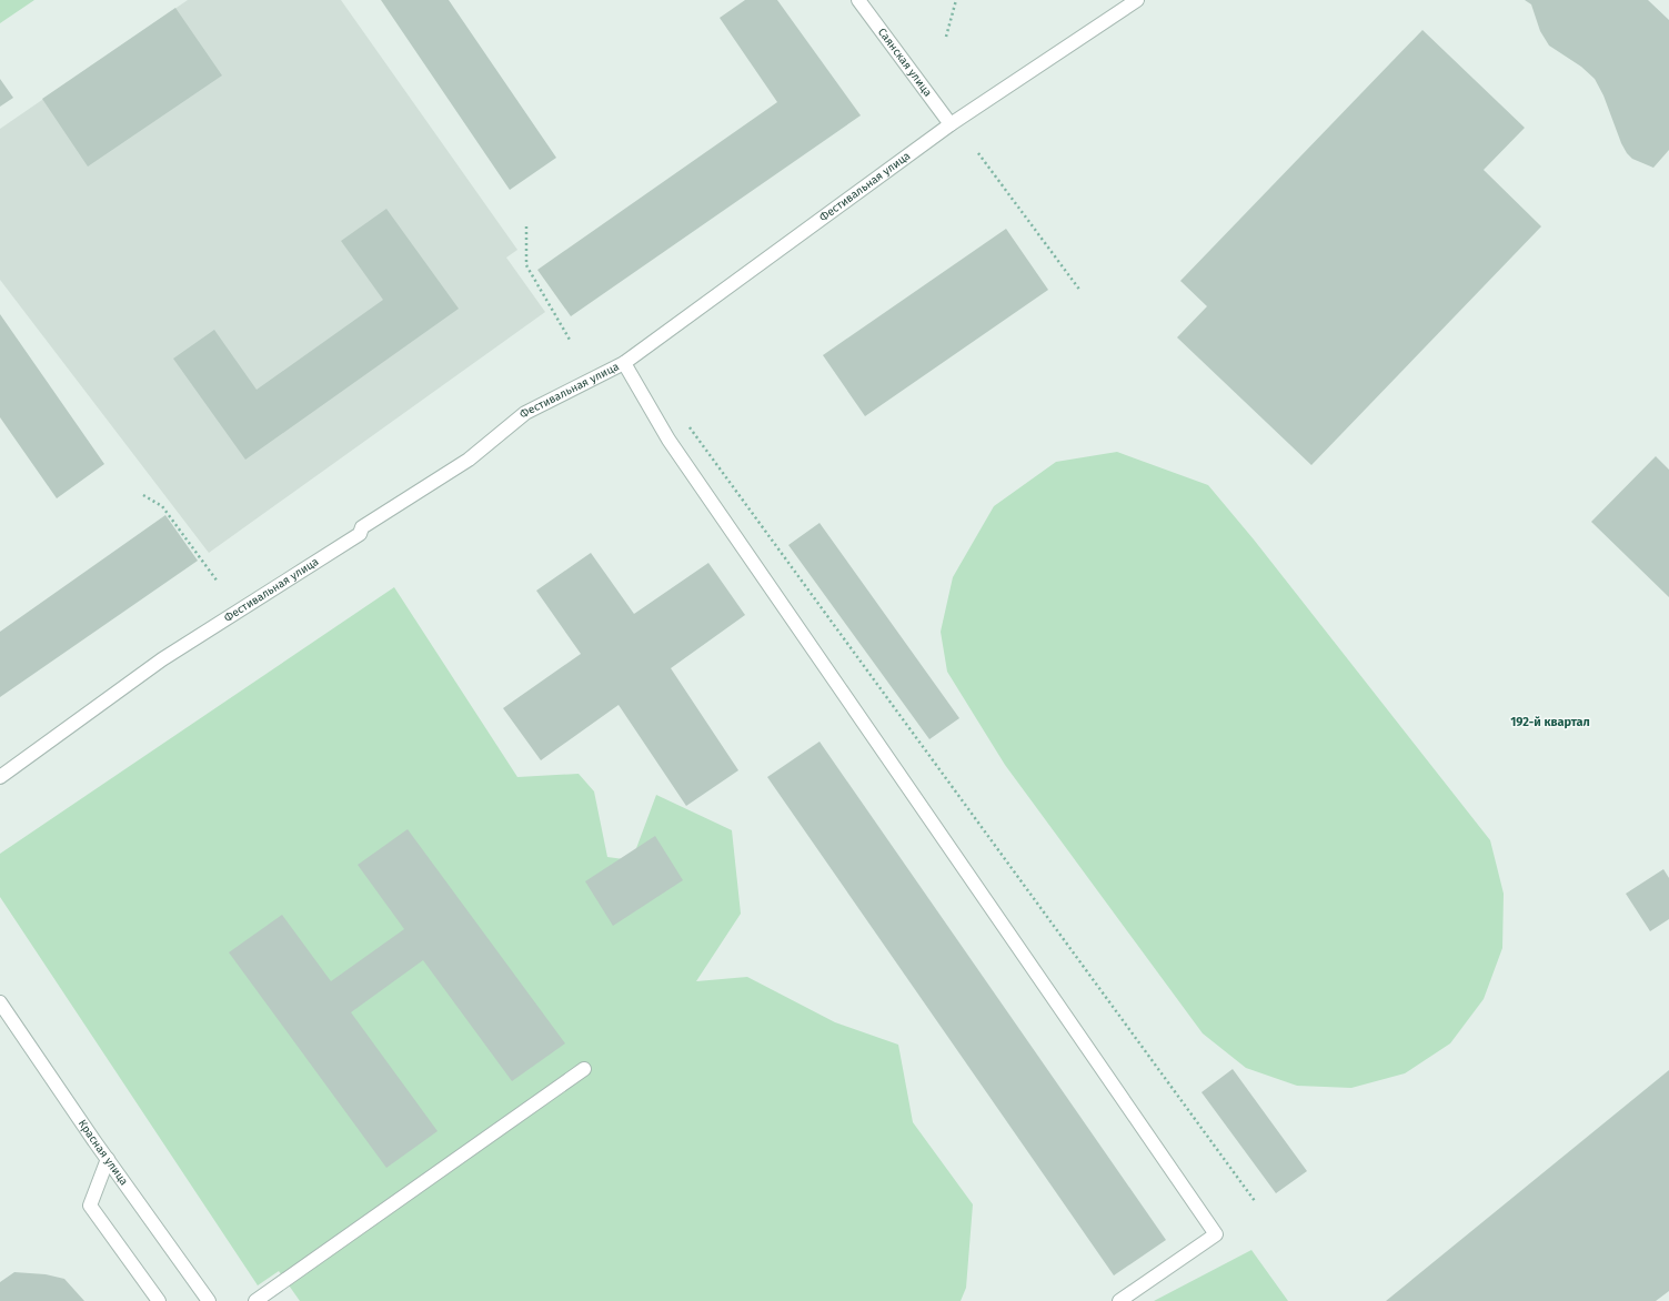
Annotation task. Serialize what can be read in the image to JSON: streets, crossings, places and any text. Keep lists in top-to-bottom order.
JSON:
{
  "streets": {
    "street": ["Саянская улица", "Фестивальная улица", "Красная улица"]
  },
  "crossings": [
    ["Саянская улица", "Фестивальная улица"]
  ],
  "districts": ["192-й квартал"]
}
